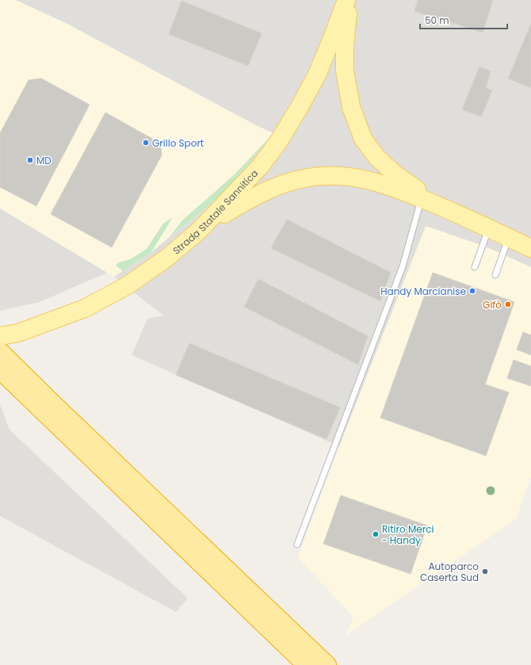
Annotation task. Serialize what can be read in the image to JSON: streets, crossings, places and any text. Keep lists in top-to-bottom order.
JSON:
{
  "streets": {
    "main road": ["Strada Statale Sannitica"]
  },
  "places": [
    "Grillo Sport",
    "MD",
    "Handy Marcianise",
    "Gifò",
    "Ritiro Merci - Handy",
    "Autoparco Caserta Sud"
  ],
  "scale_bar": "50 m"
}
